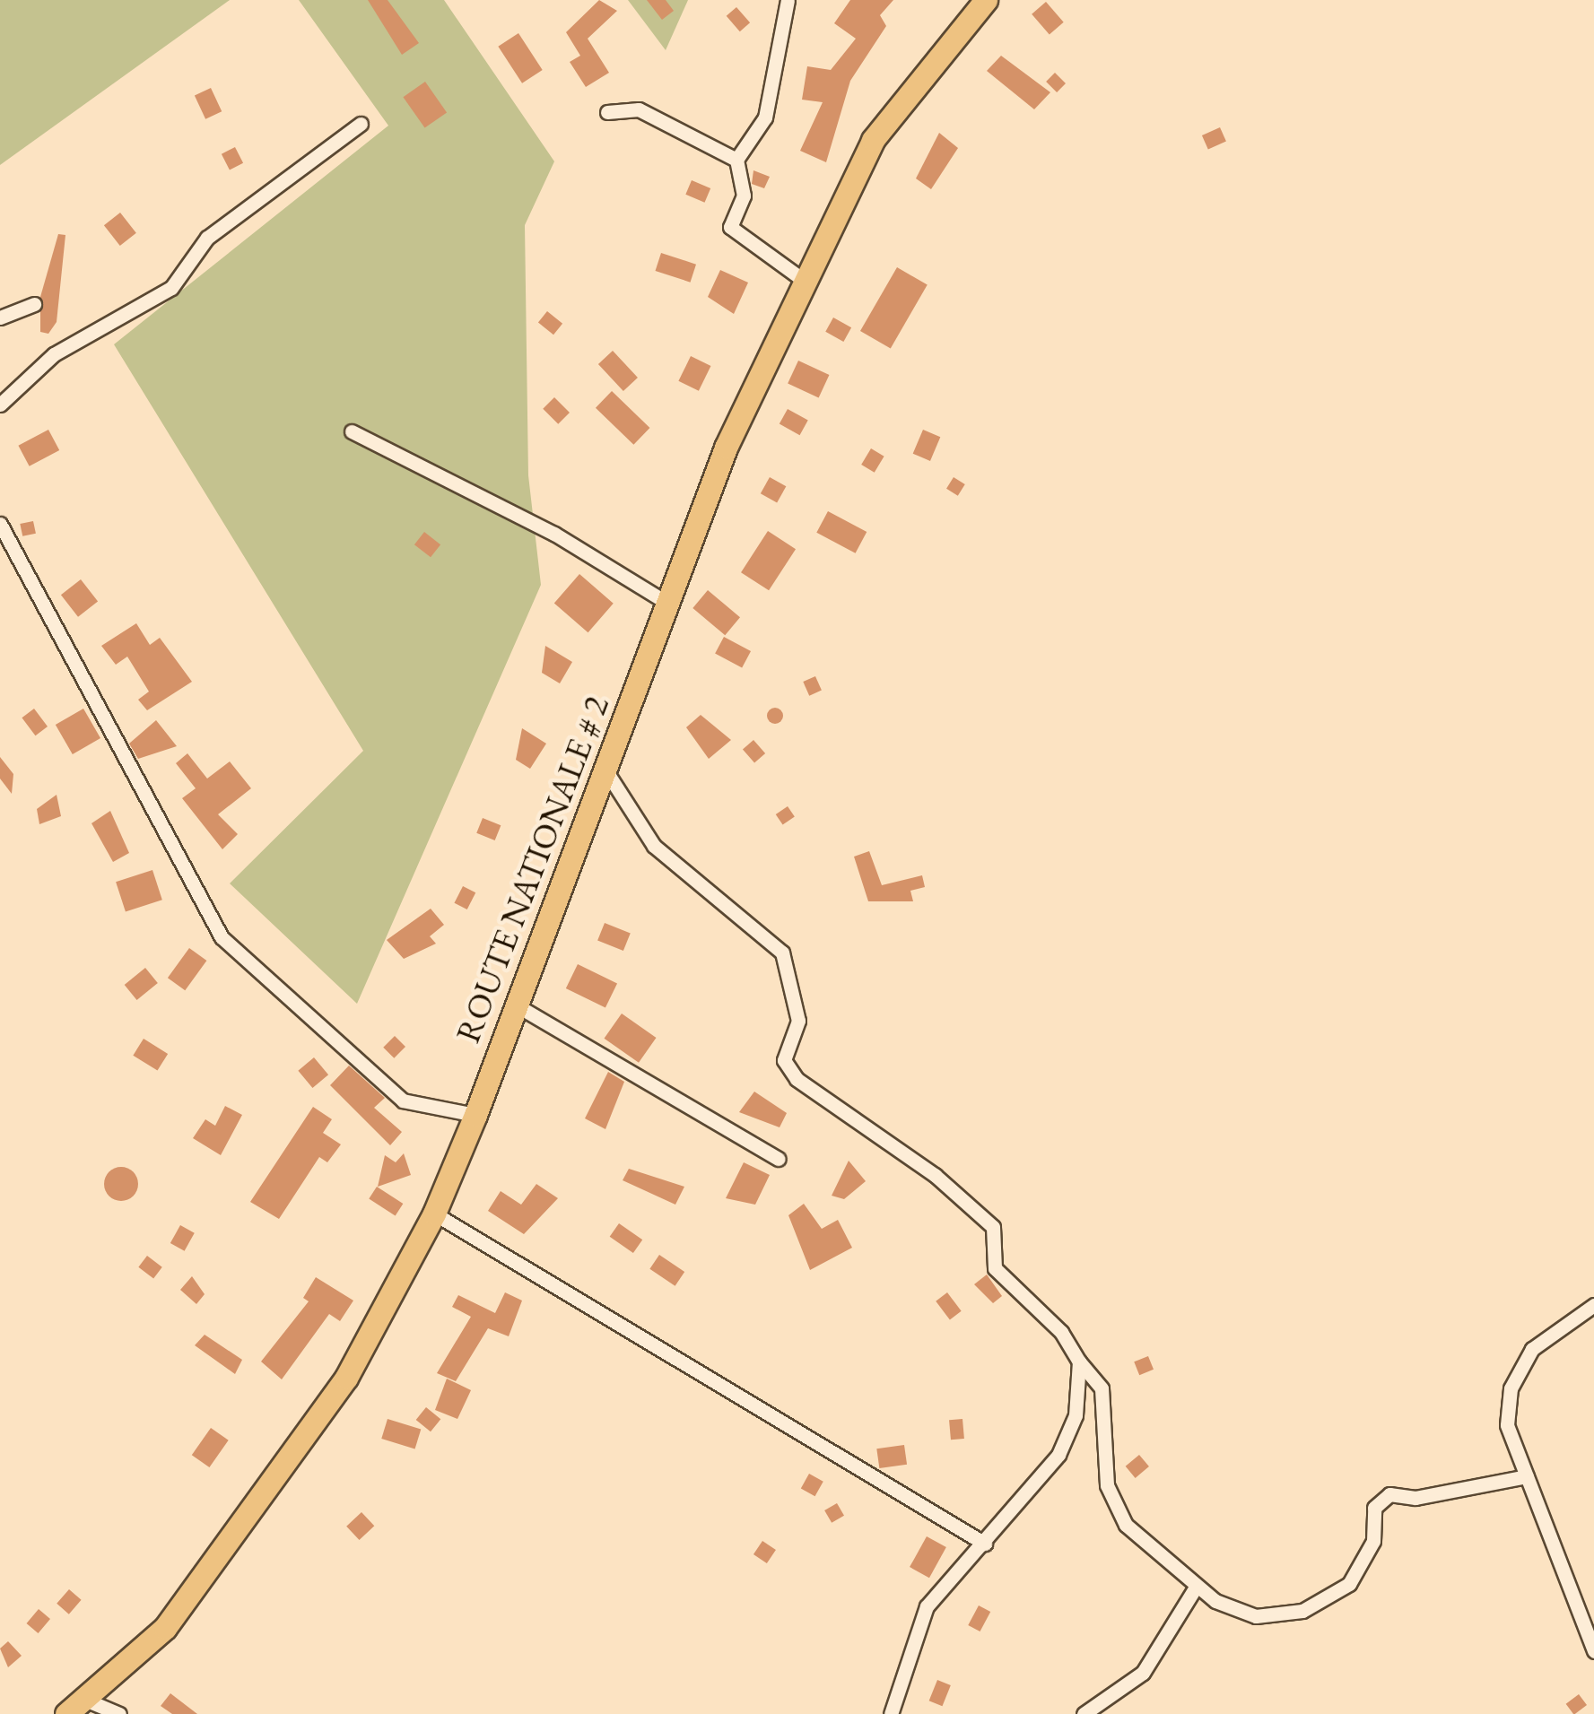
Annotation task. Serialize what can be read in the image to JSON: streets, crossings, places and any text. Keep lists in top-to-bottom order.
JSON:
{
  "streets": {
    "main road": ["ROUTE NATIONALE # 2"]
  }
}
